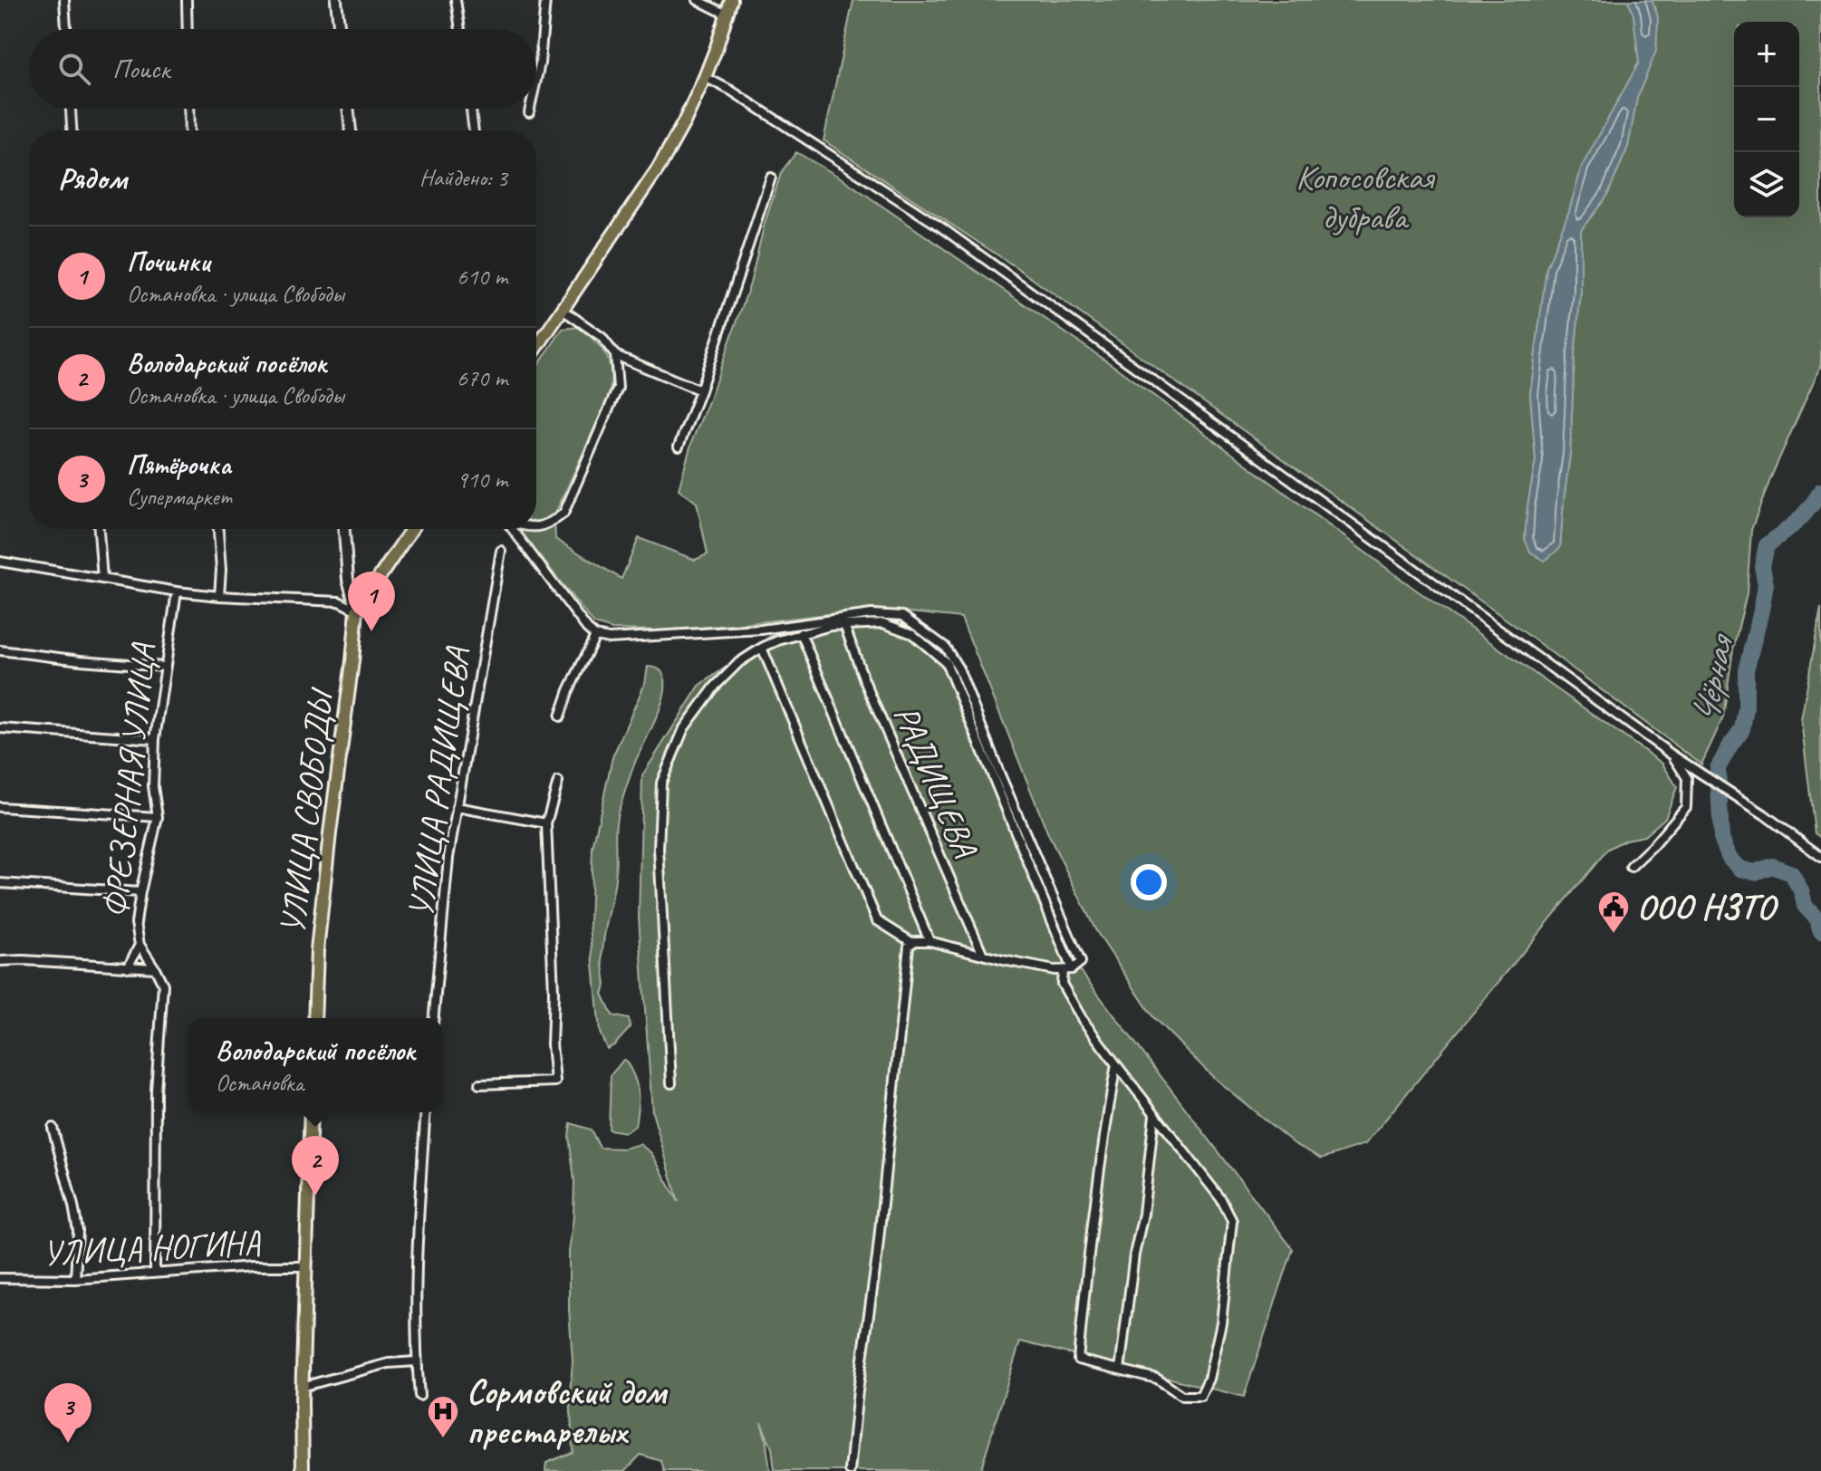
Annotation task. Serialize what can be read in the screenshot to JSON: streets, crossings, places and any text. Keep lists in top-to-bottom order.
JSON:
{
  "streets": {
    "main road": ["УЛИЦА СВОБОДЫ"],
    "street": [
      "ФРЕЗЕРНАЯ УЛИЦА",
      "РАДИЩЕВА",
      "УЛИЦА РАДИЩЕВА",
      "УЛИЦА НОГИНА"
    ]
  },
  "crossings": [
    ["ФРЕЗЕРНАЯ УЛИЦА", "УЛИЦА НОГИНА"]
  ],
  "water": ["Чёрная"],
  "parks": ["Копосовская дубрава"],
  "places": {
    "public building": ["ООО НЗТО"],
    "hospital": ["Сормовский дом престарелых"]
  },
  "page": {
    "map_buttons": ["+", "−"],
    "search": "Поиск",
    "heading": ["Рядом", "Найдено: 3"],
    "list": [
      {
        "mark": "1",
        "name": "Починки",
        "note": "Остановка · улица Свободы",
        "value": "610 m"
      },
      {
        "mark": "2",
        "name": "Володарский посёлок",
        "note": "Остановка · улица Свободы",
        "value": "670 m"
      },
      {
        "mark": "3",
        "name": "Пятёрочка",
        "note": "Супермаркет",
        "value": "910 m"
      }
    ],
    "pins": ["1", "2", "3"],
    "popup": ["Володарский посёлок", "Остановка"]
  }
}
